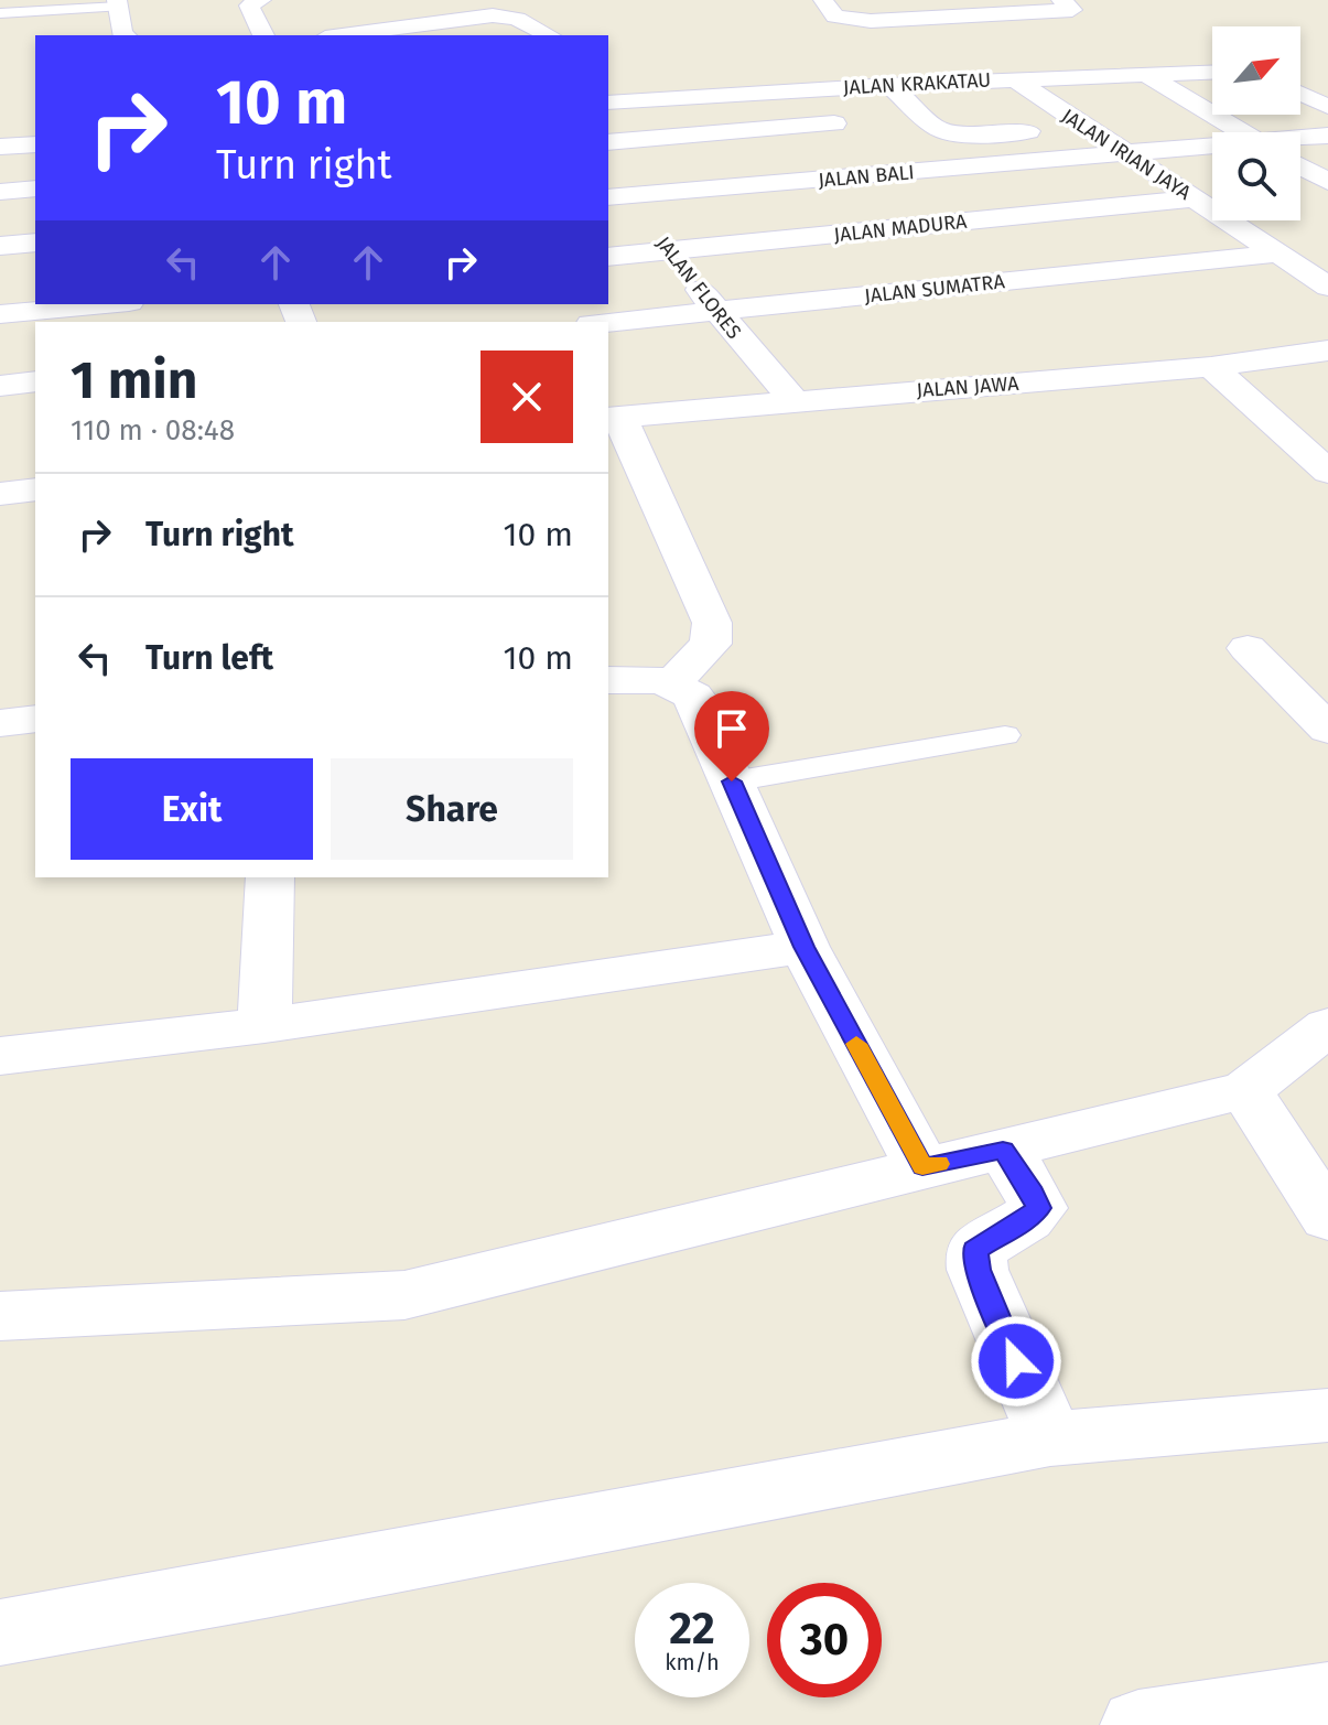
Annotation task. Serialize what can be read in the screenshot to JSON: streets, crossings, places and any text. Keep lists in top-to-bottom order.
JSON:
{
  "streets": {
    "street": [
      "JALAN KRAKATAU",
      "JALAN IRIAN JAYA",
      "JALAN BALI",
      "JALAN MADURA",
      "JALAN FLORES",
      "JALAN SUMATRA",
      "JALAN JAWA"
    ]
  },
  "crossings": [
    ["JALAN KRAKATAU", "JALAN IRIAN JAYA"],
    ["JALAN IRIAN JAYA", "JALAN BALI"],
    ["JALAN IRIAN JAYA", "JALAN MADURA"],
    ["JALAN IRIAN JAYA", "JALAN SUMATRA"],
    ["JALAN BALI", "JALAN FLORES"],
    ["JALAN MADURA", "JALAN FLORES"],
    ["JALAN FLORES", "JALAN SUMATRA"],
    ["JALAN FLORES", "JALAN JAWA"]
  ],
  "north": "top right",
  "page": {
    "turn": ["10 m", "Turn right"],
    "heading": ["1 min", "110 m · 08:48"],
    "list": [
      {
        "name": "Turn right",
        "value": "10 m"
      },
      {
        "name": "Turn left",
        "value": "10 m"
      }
    ],
    "buttons": ["Exit", "Share"],
    "speed": "22 km/h",
    "limit": "30"
  }
}
